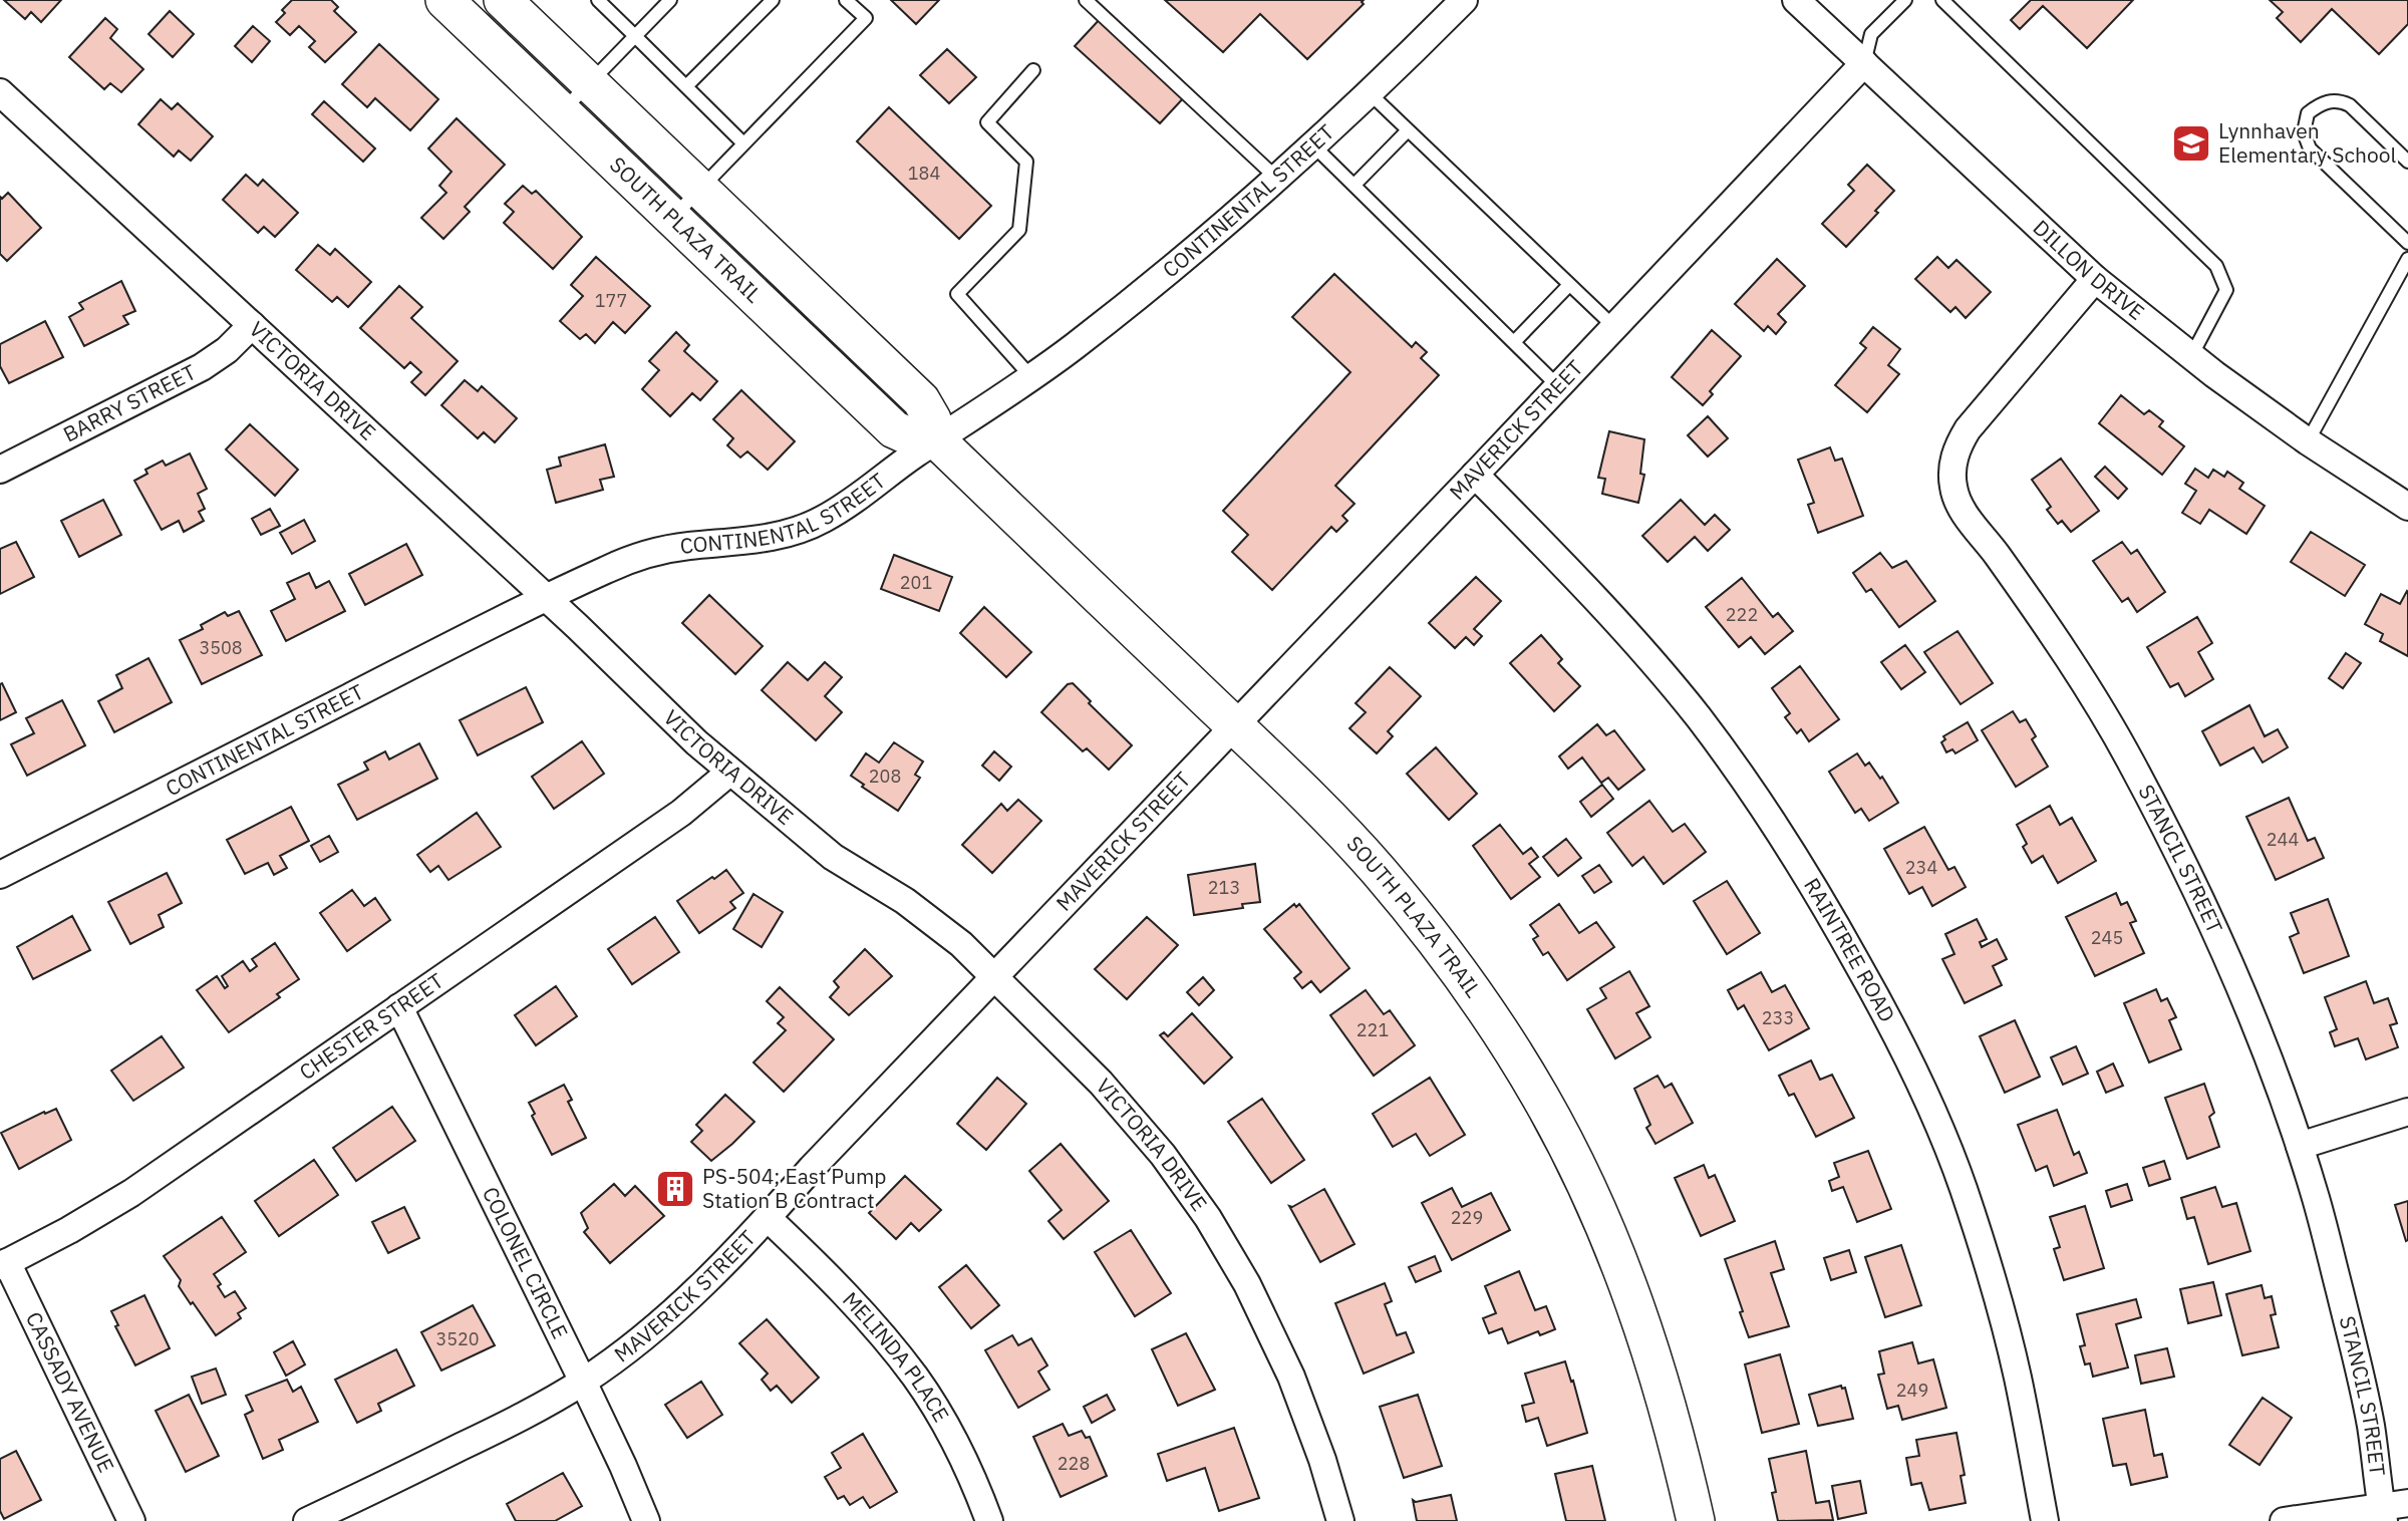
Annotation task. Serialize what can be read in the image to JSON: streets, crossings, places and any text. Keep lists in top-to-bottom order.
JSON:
{
  "streets": {
    "main road": ["SOUTH PLAZA TRAIL"],
    "street": [
      "CONTINENTAL STREET",
      "DILLON DRIVE",
      "VICTORIA DRIVE",
      "BARRY STREET",
      "MAVERICK STREET",
      "STANCIL STREET",
      "RAINTREE ROAD",
      "CHESTER STREET",
      "COLONEL CIRCLE",
      "MELINDA PLACE",
      "CASSADY AVENUE"
    ]
  },
  "crossings": [
    ["CONTINENTAL STREET", "SOUTH PLAZA TRAIL"],
    ["CONTINENTAL STREET", "VICTORIA DRIVE"],
    ["SOUTH PLAZA TRAIL", "MAVERICK STREET"],
    ["DILLON DRIVE", "MAVERICK STREET"],
    ["DILLON DRIVE", "STANCIL STREET"],
    ["VICTORIA DRIVE", "BARRY STREET"],
    ["VICTORIA DRIVE", "MAVERICK STREET"],
    ["VICTORIA DRIVE", "CHESTER STREET"],
    ["MAVERICK STREET", "RAINTREE ROAD"],
    ["MAVERICK STREET", "COLONEL CIRCLE"],
    ["MAVERICK STREET", "MELINDA PLACE"],
    ["CHESTER STREET", "COLONEL CIRCLE"],
    ["CHESTER STREET", "CASSADY AVENUE"]
  ],
  "places": {
    "school or university": ["Lynnhaven Elementary School"],
    "building": ["PS-504; East Pump Station B Contract"]
  },
  "house_numbers": [
    "184",
    "177",
    "201",
    "222",
    "3508",
    "208",
    "244",
    "234",
    "213",
    "245",
    "233",
    "221",
    "229",
    "3520",
    "249",
    "228"
  ]
}
